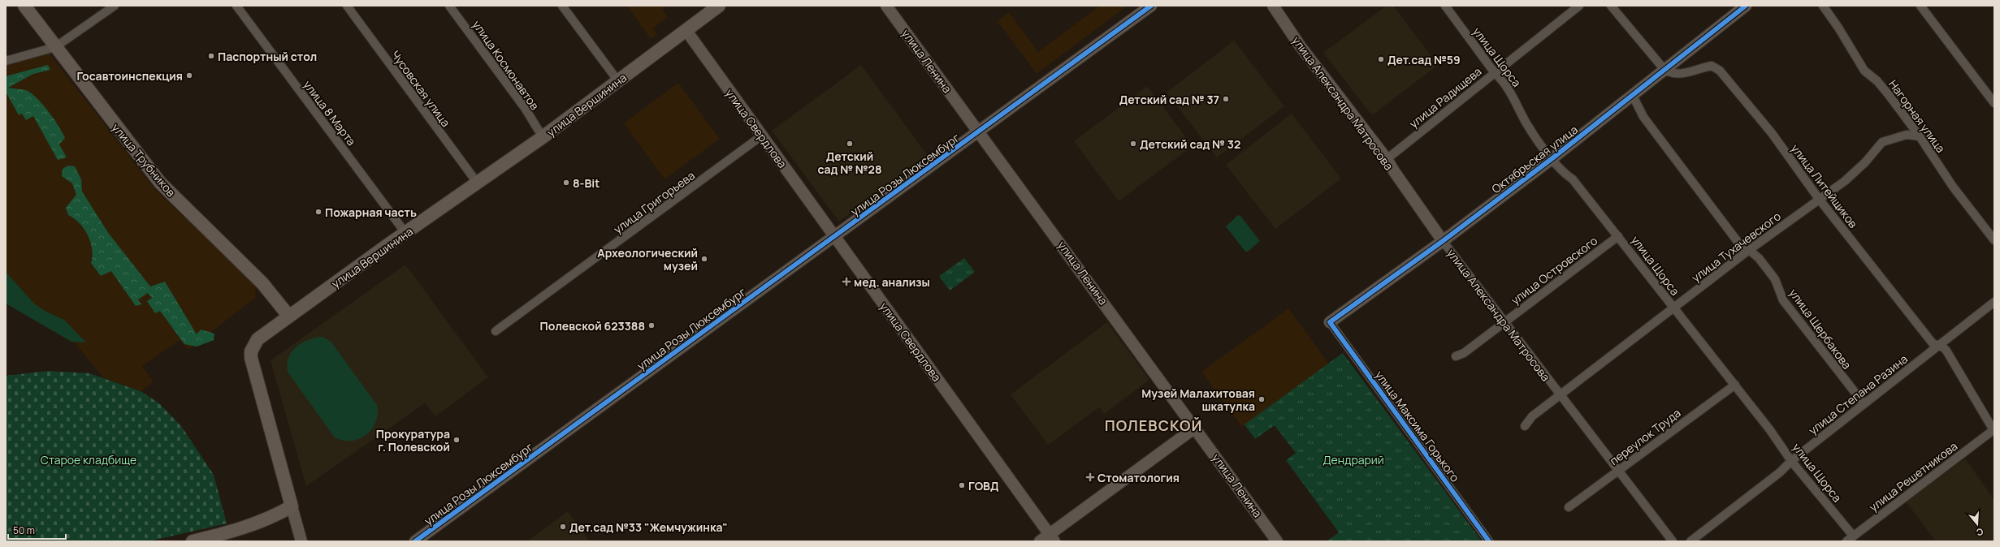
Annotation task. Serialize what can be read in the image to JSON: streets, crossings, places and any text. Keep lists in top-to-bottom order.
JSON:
{
  "streets": {
    "main road": ["улица Вершинина", "улица Трубников"],
    "street": [
      "улица Щорса",
      "улица Ленина",
      "улица Космонавтов",
      "Чусовская улица",
      "улица Радищева",
      "улица Александра Матросова",
      "улица 8 Марта",
      "Нагорная улица",
      "улица Свердлова",
      "Октябрьская улица",
      "улица Розы Люксембург",
      "улица Литейщиков",
      "улица Григорьева",
      "улица Тухачевского",
      "улица Островского",
      "улица Щербакова",
      "улица Степана Разина",
      "улица Максима Горького",
      "переулок Труда",
      "улица Решетникова"
    ]
  },
  "crossings": [
    ["улица Щорса", "улица Радищева"],
    ["улица Щорса", "Октябрьская улица"],
    ["улица Щорса", "улица Тухачевского"],
    ["улица Щорса", "улица Островского"],
    ["улица Щорса", "улица Степана Разина"],
    ["улица Щорса", "переулок Труда"],
    ["улица Щорса", "улица Решетникова"],
    ["улица Ленина", "улица Розы Люксембург"],
    ["улица Космонавтов", "улица Вершинина"],
    ["Чусовская улица", "улица Вершинина"],
    ["улица Радищева", "улица Александра Матросова"],
    ["улица Александра Матросова", "Октябрьская улица"],
    ["улица Александра Матросова", "улица Тухачевского"],
    ["улица Александра Матросова", "улица Островского"],
    ["улица Александра Матросова", "переулок Труда"],
    ["улица Вершинина", "улица 8 Марта"],
    ["улица Вершинина", "улица Свердлова"],
    ["улица Вершинина", "улица Трубников"],
    ["Нагорная улица", "улица Тухачевского"],
    ["улица Свердлова", "улица Розы Люксембург"],
    ["улица Свердлова", "улица Григорьева"],
    ["Октябрьская улица", "улица Литейщиков"],
    ["Октябрьская улица", "улица Щербакова"],
    ["Октябрьская улица", "улица Максима Горького"],
    ["улица Литейщиков", "улица Тухачевского"],
    ["улица Литейщиков", "улица Степана Разина"],
    ["улица Литейщиков", "улица Решетникова"],
    ["улица Тухачевского", "улица Щербакова"],
    ["улица Щербакова", "улица Степана Разина"]
  ],
  "districts": ["ПОЛЕВСКОЙ"],
  "parks": ["Старое кладбище", "Дендрарий"],
  "places": {
    "other": [
      "Паспортный стол",
      "Дет.сад №59",
      "Госавтоинспекция",
      "Детский сад № 37",
      "Детский сад № №28",
      "Детский сад № 32",
      "8-Bit",
      "Пожарная часть",
      "Археологический музей",
      "Полевской 623388",
      "Музей Малахитовая шкатулка",
      "Прокуратура г. Полевской",
      "ГОВД",
      "Дет.сад №33 \"Жемчужинка\""
    ],
    "health": ["мед. анализы", "Стоматология"]
  },
  "scale_bar": "50 m",
  "north": "bottom"
}
